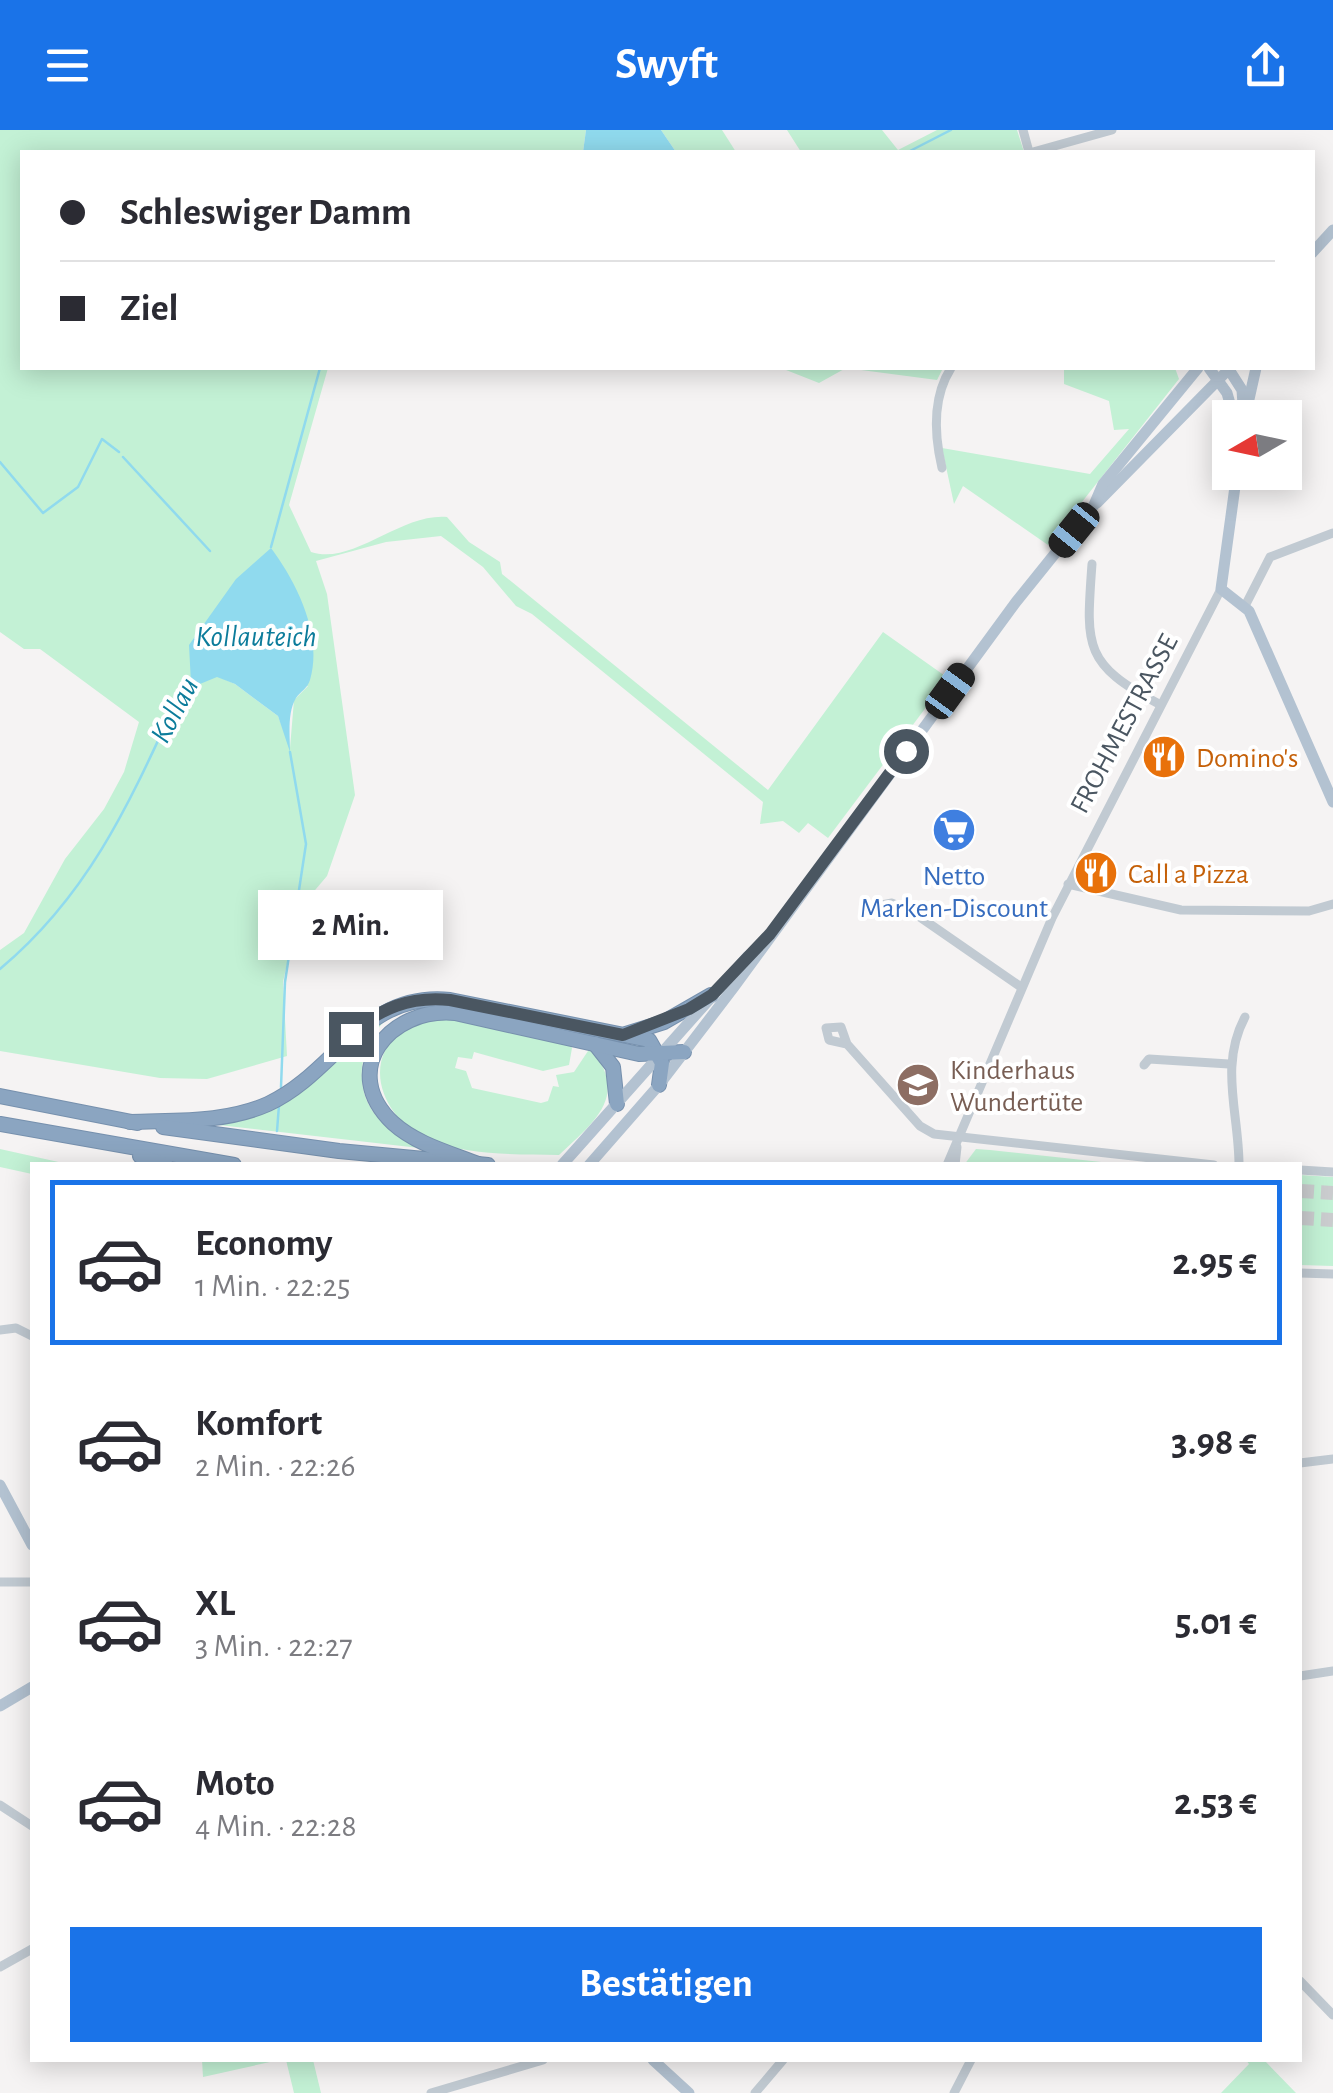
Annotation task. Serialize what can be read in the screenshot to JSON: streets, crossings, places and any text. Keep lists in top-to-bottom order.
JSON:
{
  "streets": {
    "main road": ["FROHMESTRASSE"]
  },
  "water": ["Kollauteich", "Kollau"],
  "places": {
    "restaurant": ["Domino's", "Call a Pizza"],
    "supermarket": ["Netto Marken-Discount"],
    "school or university": ["Kinderhaus Wundertüte"]
  },
  "north": "left",
  "page": {
    "header": "Swyft",
    "banner": ["Schleswiger Damm", "Ziel"],
    "bubble": "2 Min.",
    "list": [
      {
        "name": "Economy",
        "note": "1 Min. · 22:25",
        "value": "2.95 €"
      },
      {
        "name": "Komfort",
        "note": "2 Min. · 22:26",
        "value": "3.98 €"
      },
      {
        "name": "XL",
        "note": "3 Min. · 22:27",
        "value": "5.01 €"
      },
      {
        "name": "Moto",
        "note": "4 Min. · 22:28",
        "value": "2.53 €"
      }
    ],
    "buttons": "Bestätigen"
  }
}
